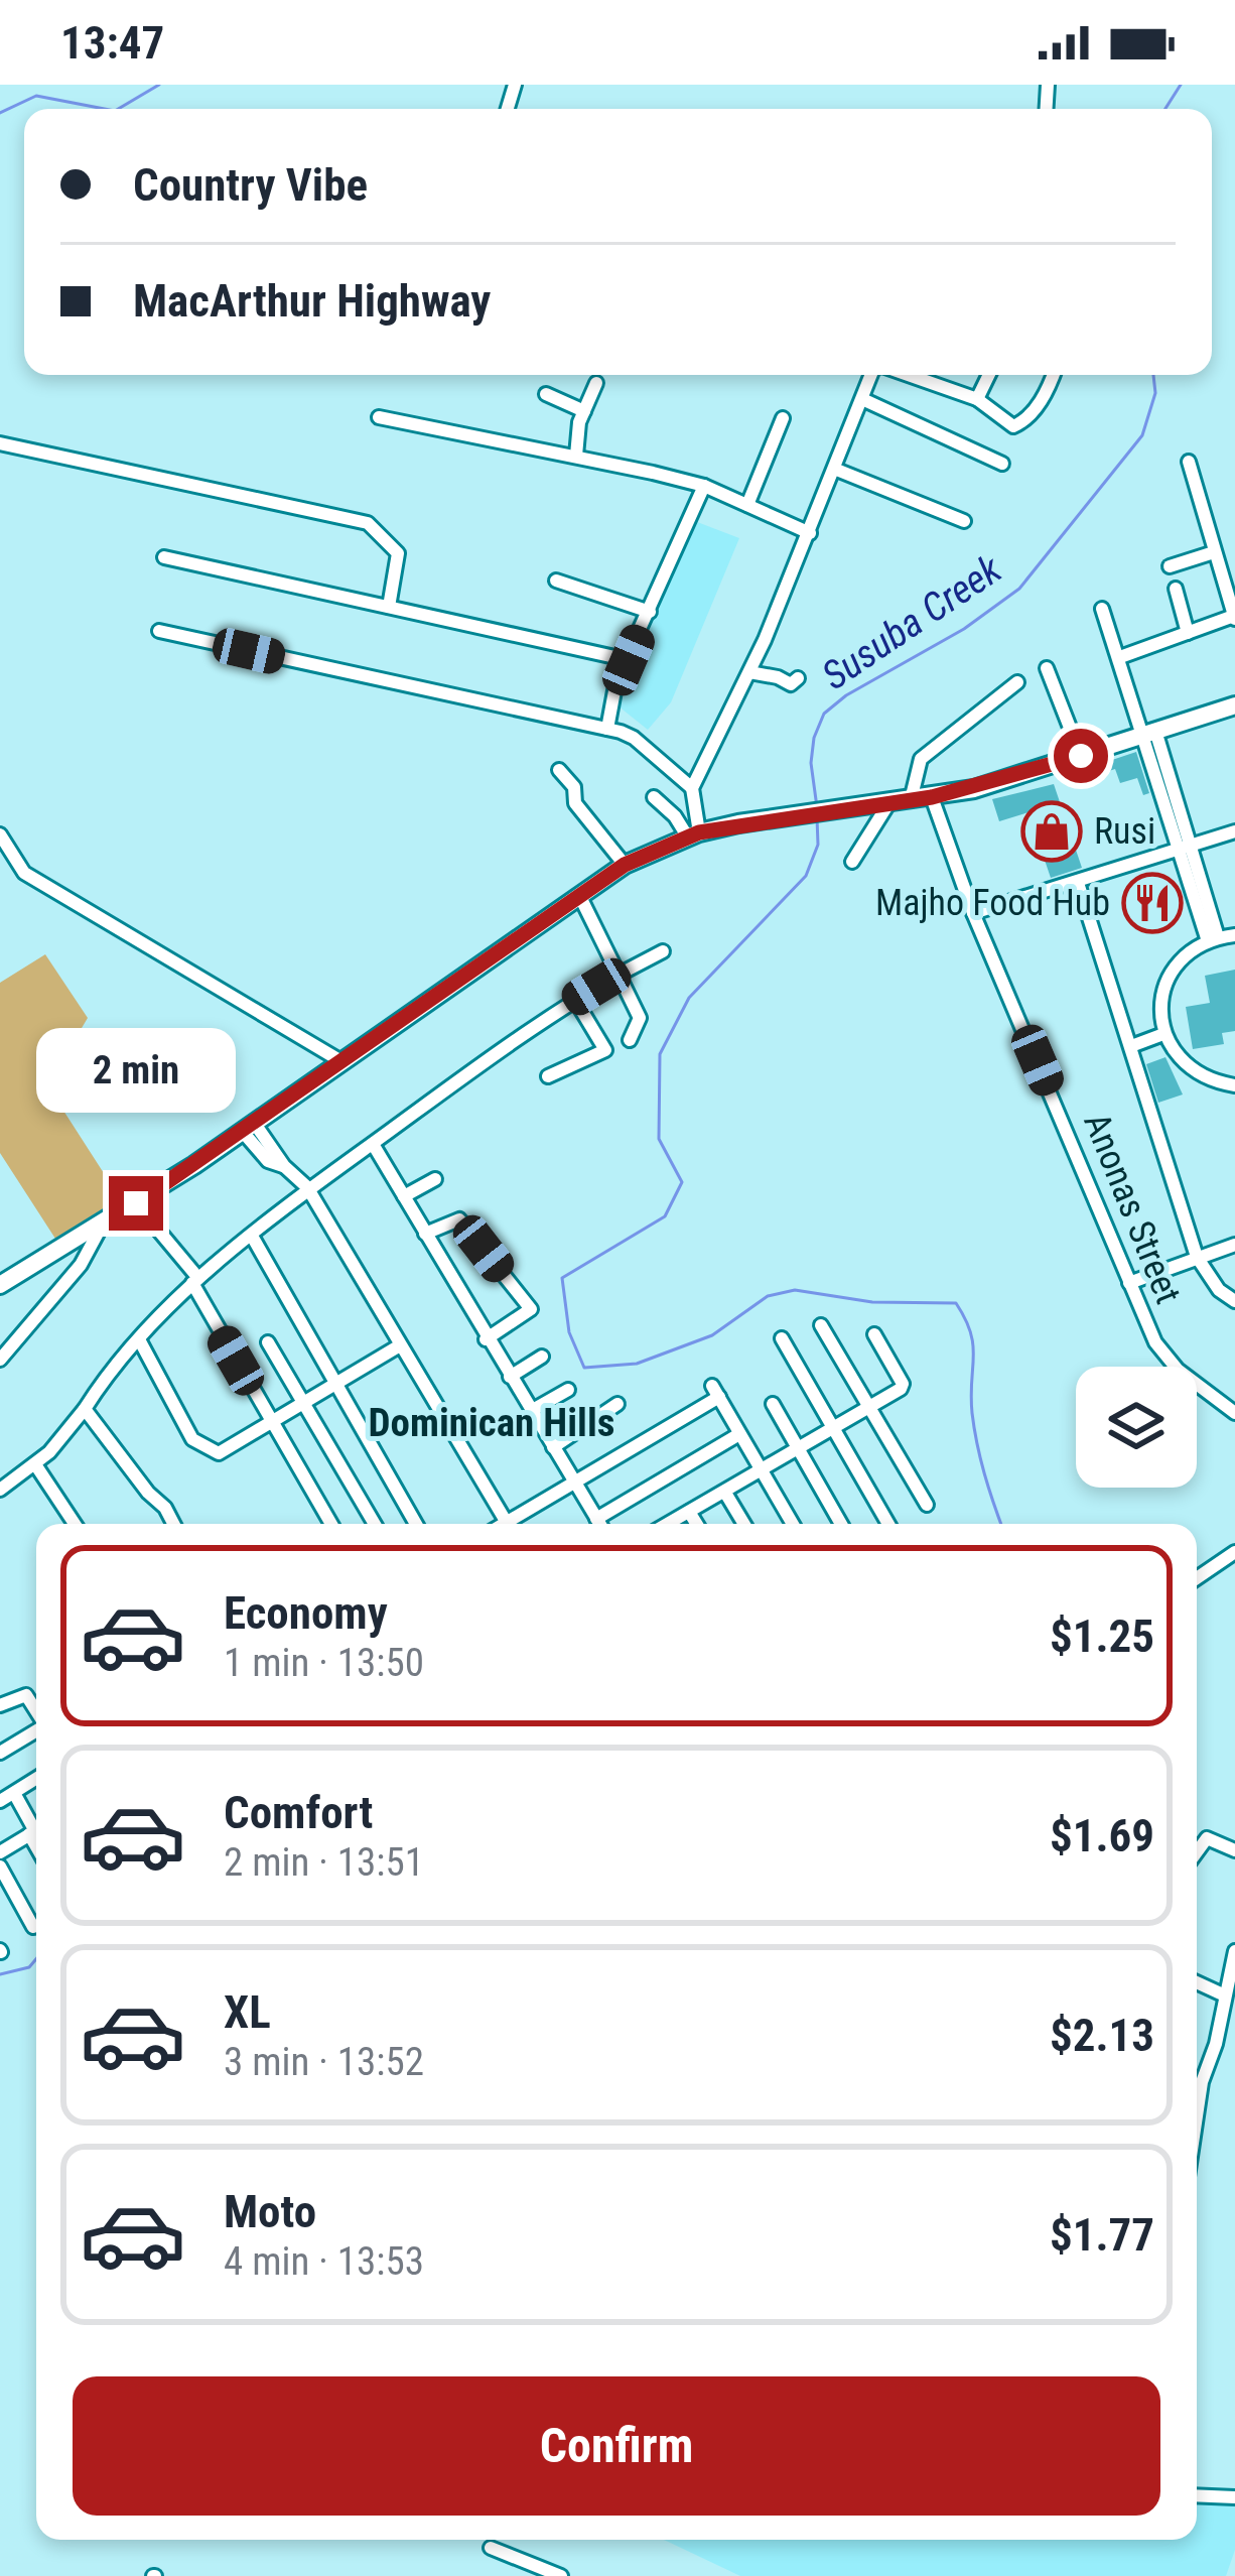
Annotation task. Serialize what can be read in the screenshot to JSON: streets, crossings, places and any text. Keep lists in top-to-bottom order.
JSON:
{
  "streets": {
    "street": ["Anonas Street"]
  },
  "districts": ["Dominican Hills"],
  "water": ["Susuba Creek"],
  "places": {
    "shop": ["Rusi"],
    "restaurant": ["Majho Food Hub"]
  },
  "page": {
    "status": "13:47",
    "banner": ["Country Vibe", "MacArthur Highway"],
    "bubble": "2 min",
    "list": [
      {
        "name": "Economy",
        "note": "1 min · 13:50",
        "value": "$1.25"
      },
      {
        "name": "Comfort",
        "note": "2 min · 13:51",
        "value": "$1.69"
      },
      {
        "name": "XL",
        "note": "3 min · 13:52",
        "value": "$2.13"
      },
      {
        "name": "Moto",
        "note": "4 min · 13:53",
        "value": "$1.77"
      }
    ],
    "buttons": "Confirm"
  }
}
